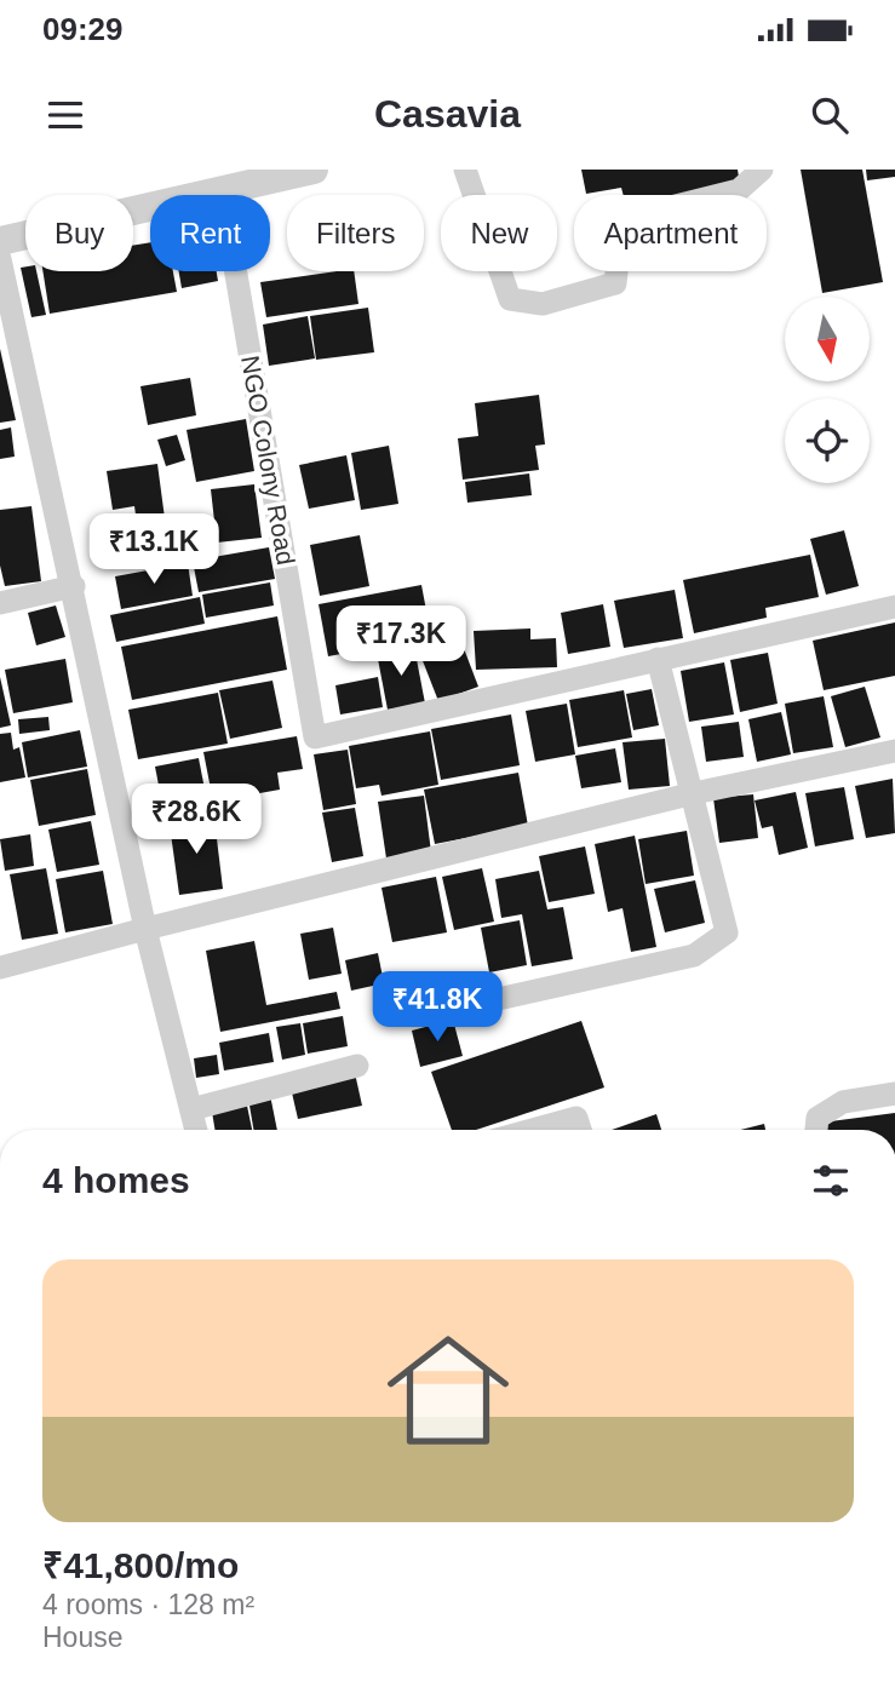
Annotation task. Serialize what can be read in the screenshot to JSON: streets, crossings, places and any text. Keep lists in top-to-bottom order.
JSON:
{
  "streets": {
    "street": ["NGO Colony Road"]
  },
  "north": "bottom",
  "page": {
    "status": "09:29",
    "header": "Casavia",
    "chip": [
      "Buy",
      "Rent",
      "Filters",
      "New",
      "Apartment"
    ],
    "price": [
      "₹13.1K",
      "₹17.3K",
      "₹28.6K",
      "₹41.8K"
    ],
    "heading": "4 homes",
    "list": [
      {
        "name": "₹41,800/mo",
        "note": "4 rooms · 128 m² · House"
      }
    ]
  }
}
